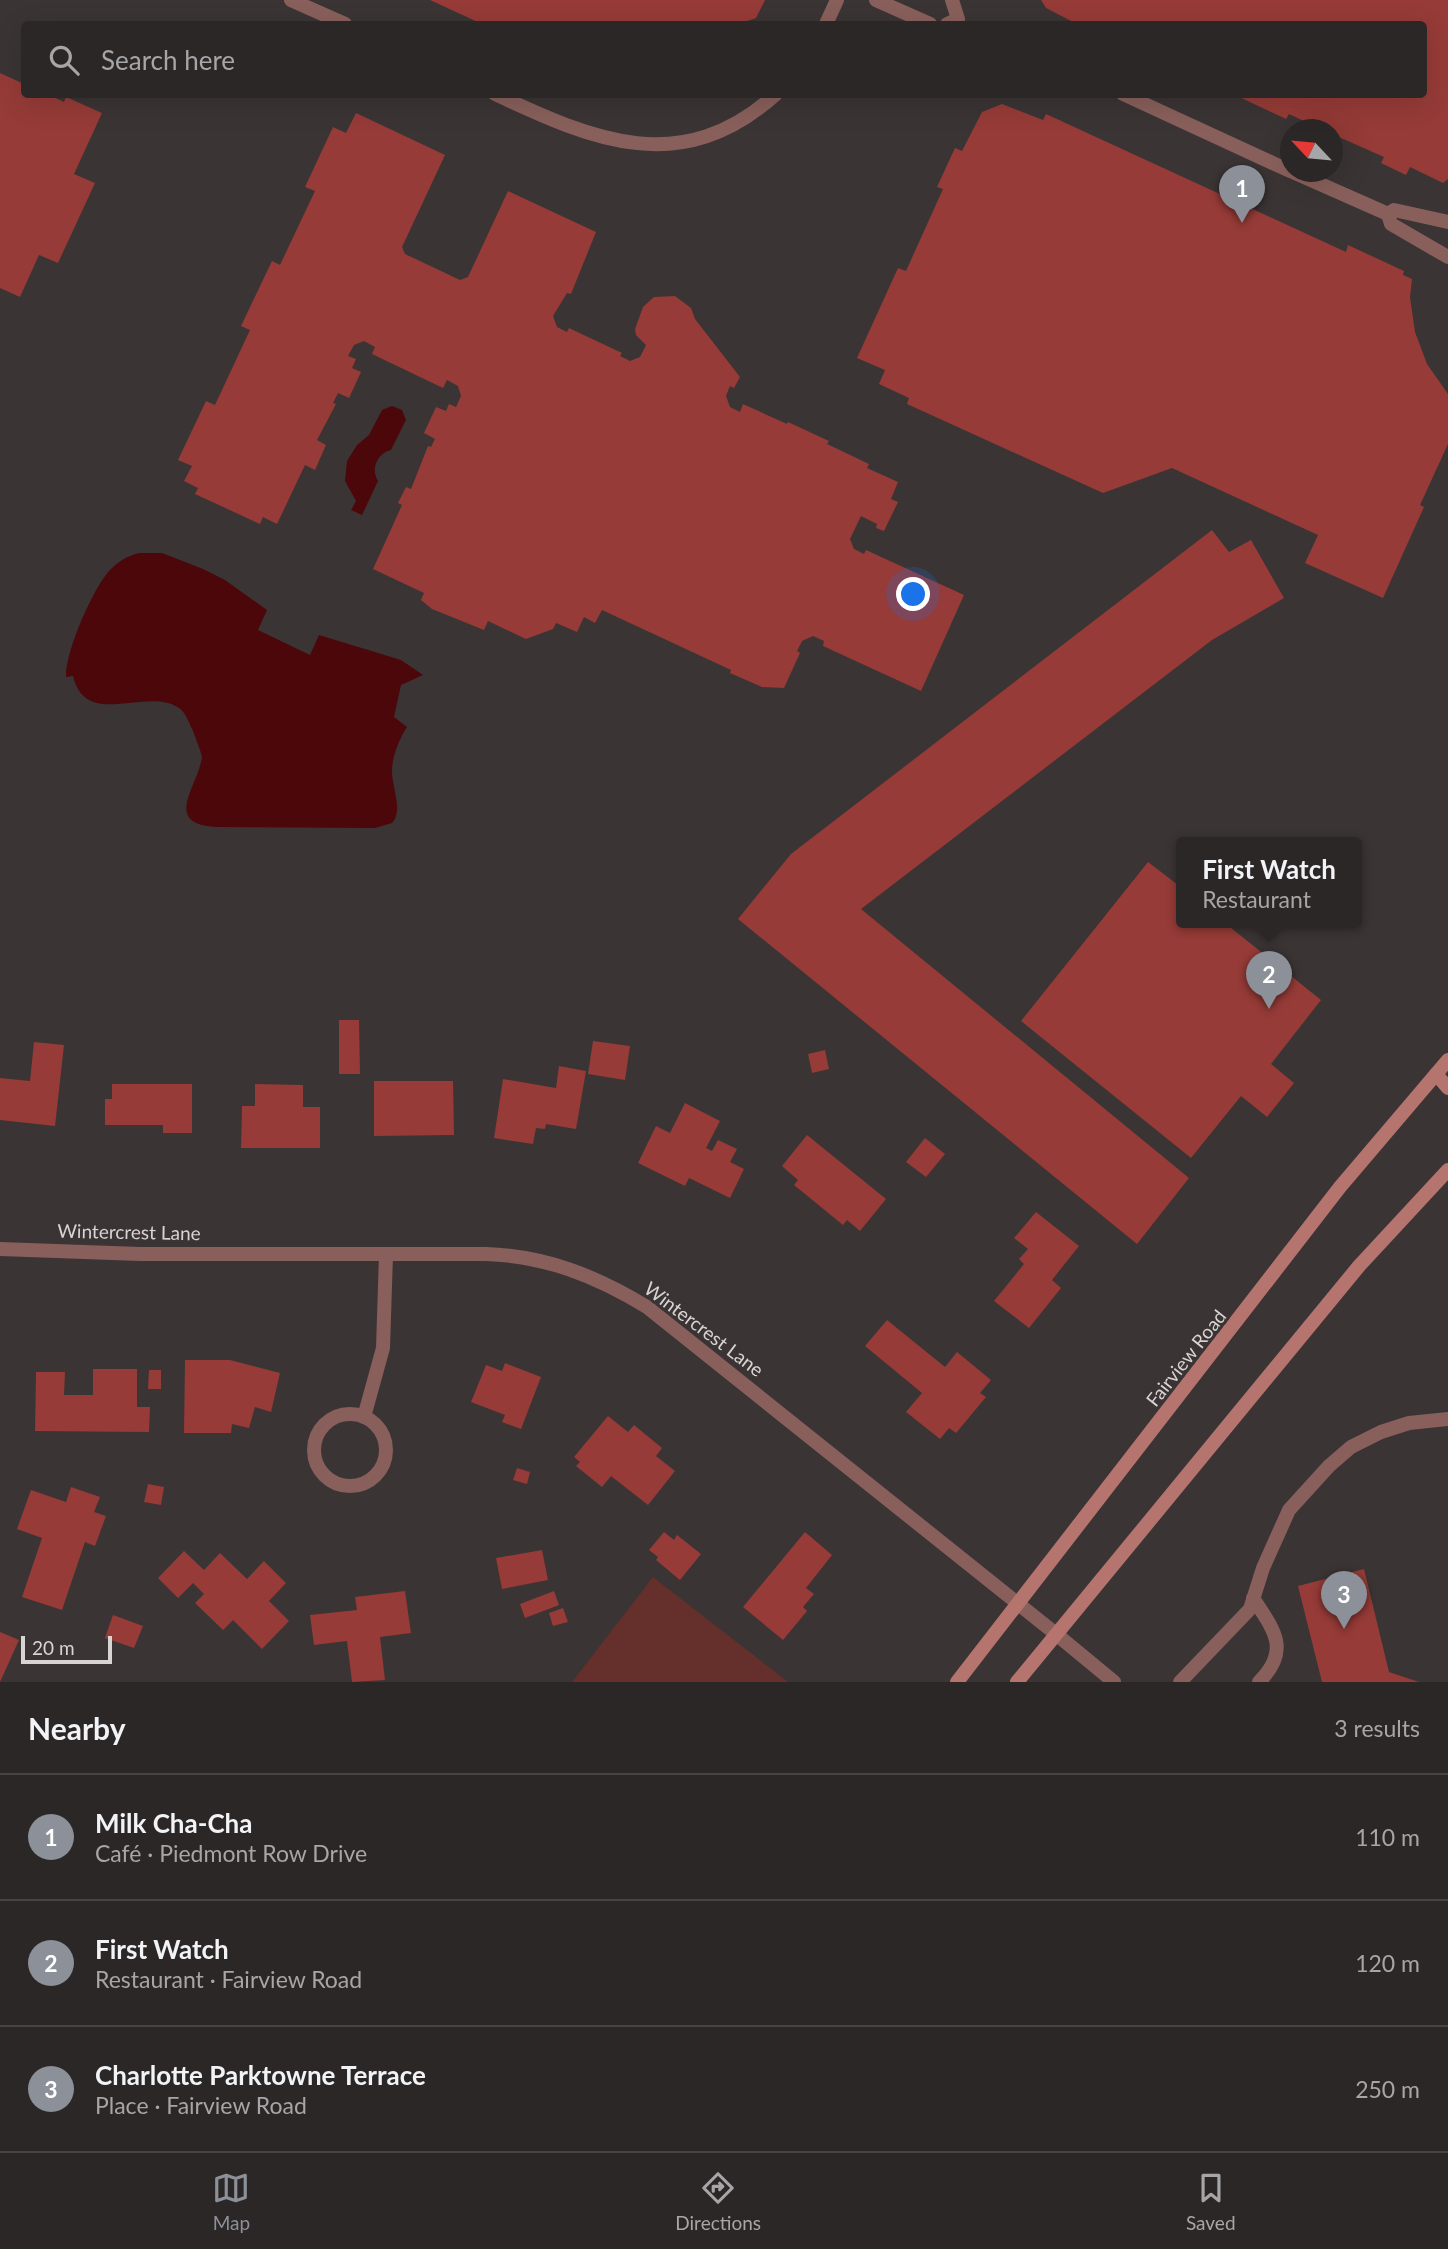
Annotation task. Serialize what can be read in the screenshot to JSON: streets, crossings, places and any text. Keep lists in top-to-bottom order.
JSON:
{
  "streets": {
    "main road": ["Fairview Road"],
    "street": ["Wintercrest Lane"]
  },
  "crossings": [
    ["Wintercrest Lane", "Fairview Road"]
  ],
  "scale_bar": "20 m",
  "north": "top left",
  "page": {
    "search": "Search here",
    "pins": ["1", "2", "3"],
    "popup": ["First Watch", "Restaurant"],
    "scale": "20 m",
    "heading": ["Nearby", "3 results"],
    "list": [
      {
        "mark": "1",
        "name": "Milk Cha-Cha",
        "note": "Café · Piedmont Row Drive",
        "value": "110 m"
      },
      {
        "mark": "2",
        "name": "First Watch",
        "note": "Restaurant · Fairview Road",
        "value": "120 m"
      },
      {
        "mark": "3",
        "name": "Charlotte Parktowne Terrace",
        "note": "Place · Fairview Road",
        "value": "250 m"
      }
    ],
    "nav": ["Map", "Directions", "Saved"]
  }
}
